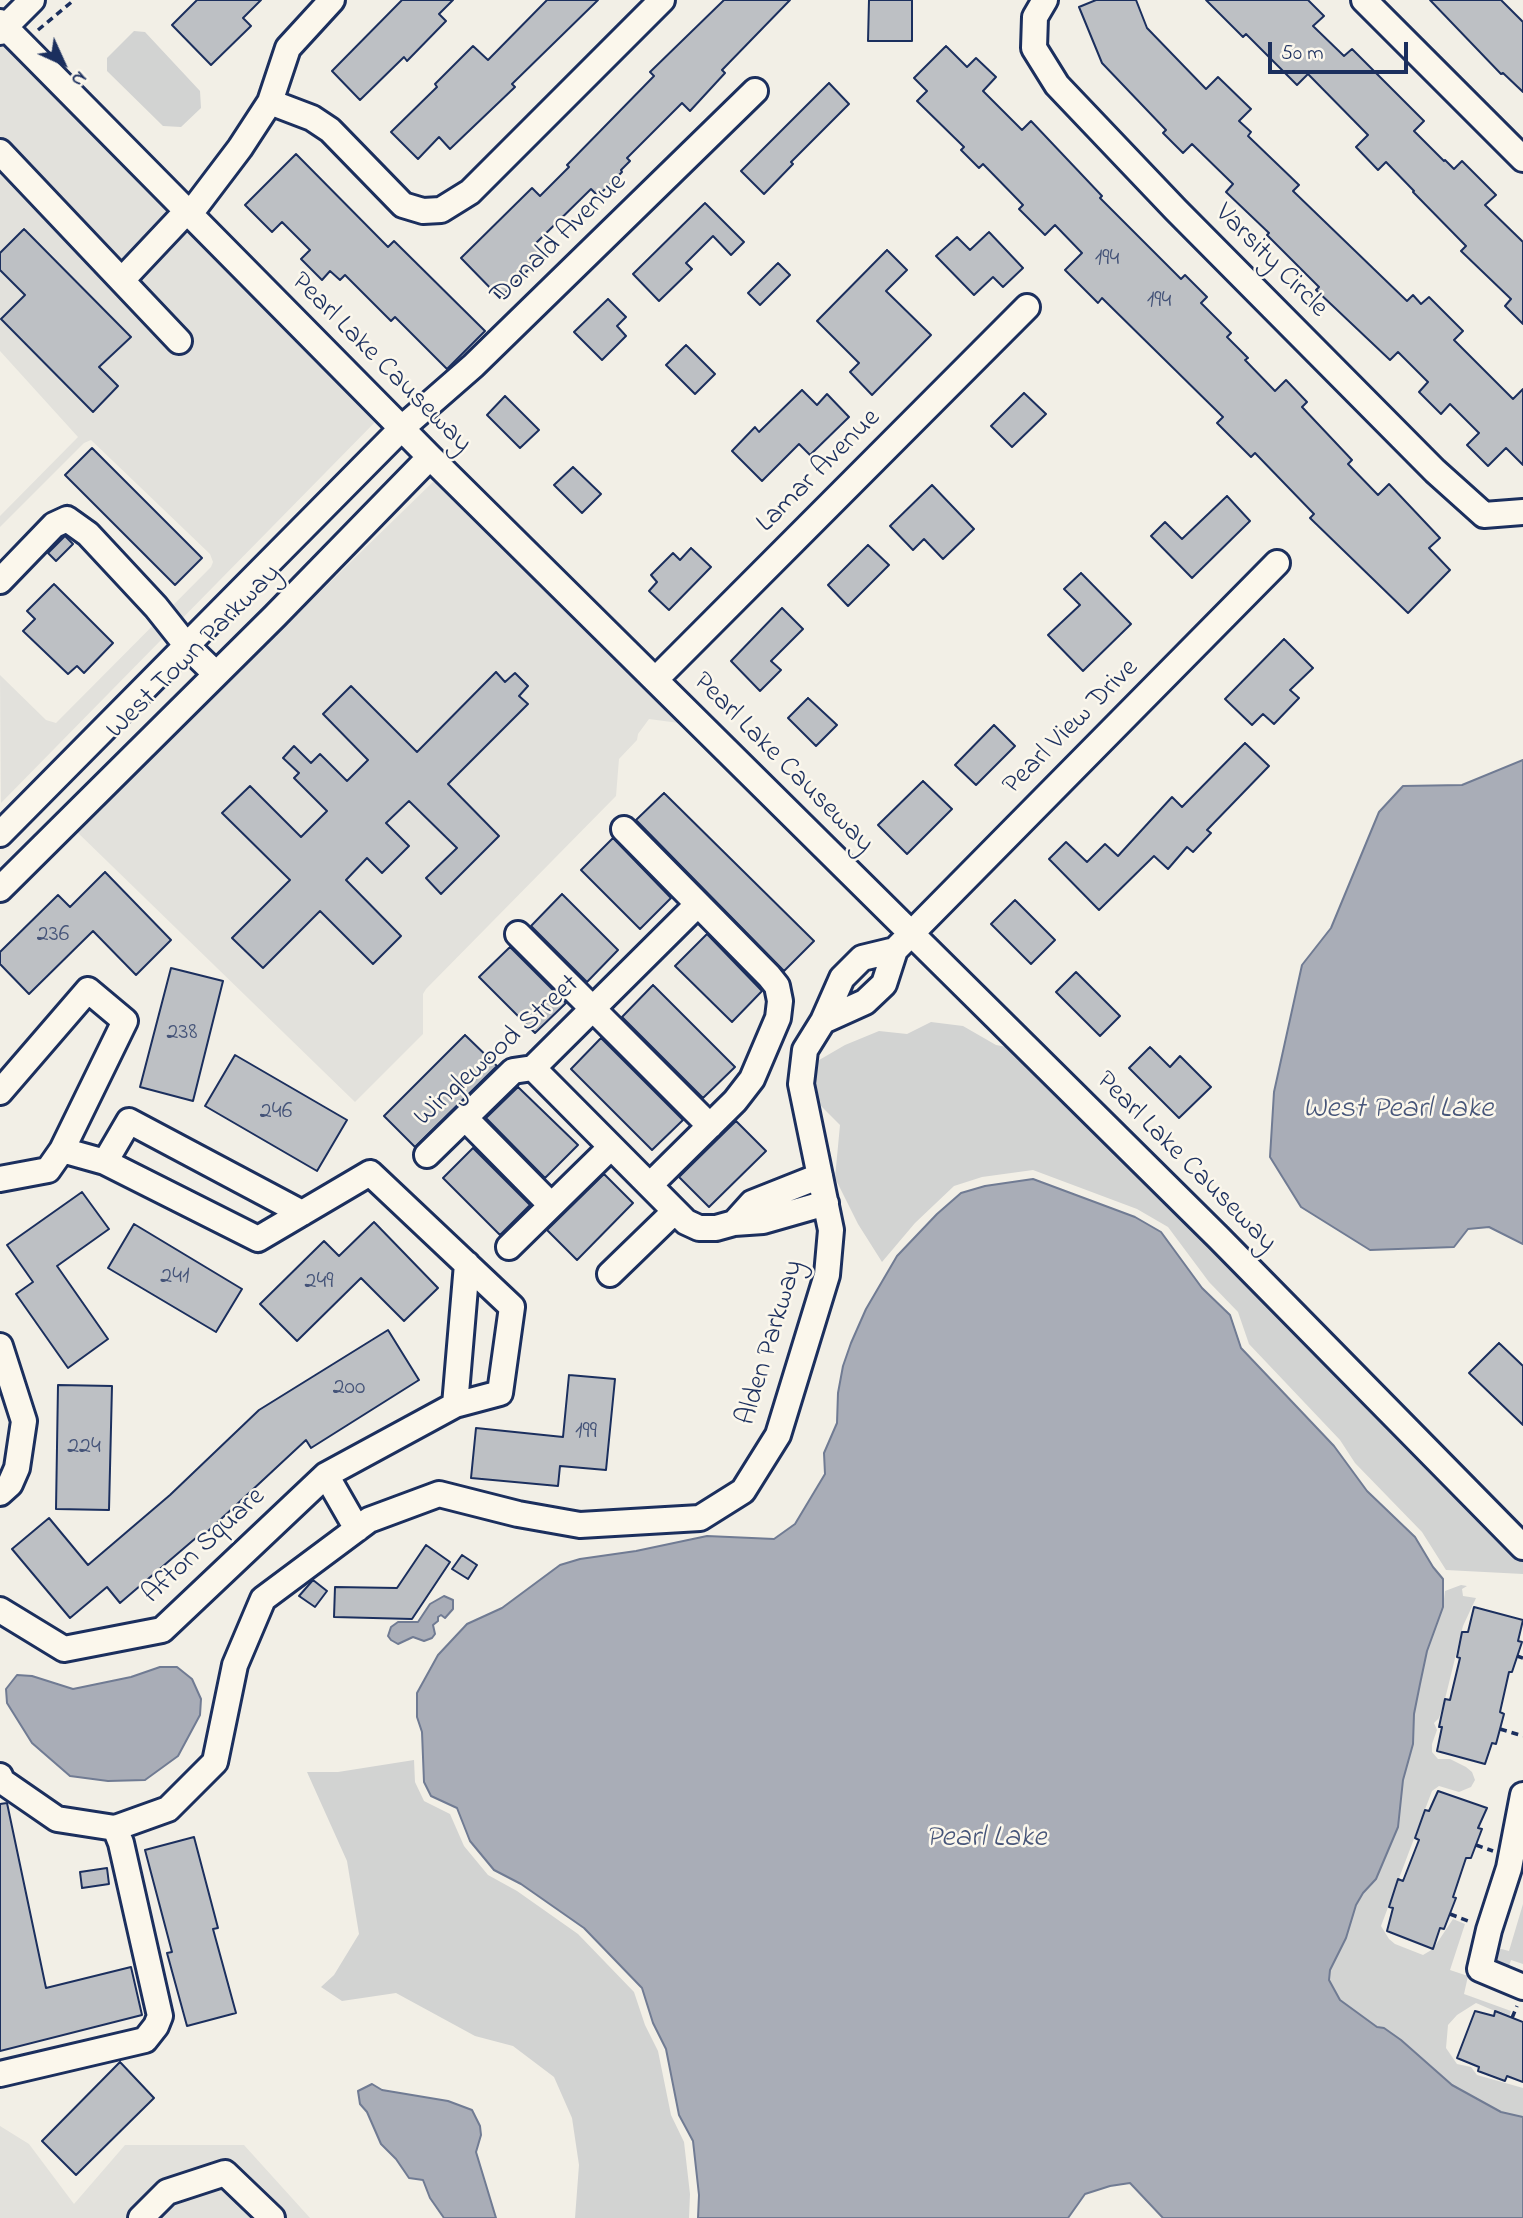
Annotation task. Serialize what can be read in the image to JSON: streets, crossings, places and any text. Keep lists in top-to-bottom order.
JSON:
{
  "streets": {
    "street": [
      "Donald Avenue",
      "Varsity Circle",
      "Pearl Lake Causeway",
      "Lamar Avenue",
      "West Town Parkway",
      "Pearl View Drive",
      "Winglewood Street",
      "Alden Parkway",
      "Afton Square"
    ]
  },
  "crossings": [
    ["Donald Avenue", "Pearl Lake Causeway"],
    ["Donald Avenue", "West Town Parkway"],
    ["Pearl Lake Causeway", "Lamar Avenue"],
    ["Pearl Lake Causeway", "West Town Parkway"],
    ["Pearl Lake Causeway", "Pearl View Drive"],
    ["Pearl Lake Causeway", "Alden Parkway"],
    ["Pearl View Drive", "Alden Parkway"]
  ],
  "water": ["West Pearl Lake", "Pearl Lake"],
  "house_numbers": [
    "194",
    "194",
    "236",
    "238",
    "246",
    "241",
    "249",
    "200",
    "199",
    "224"
  ],
  "scale_bar": "50 m",
  "north": "bottom right"
}
